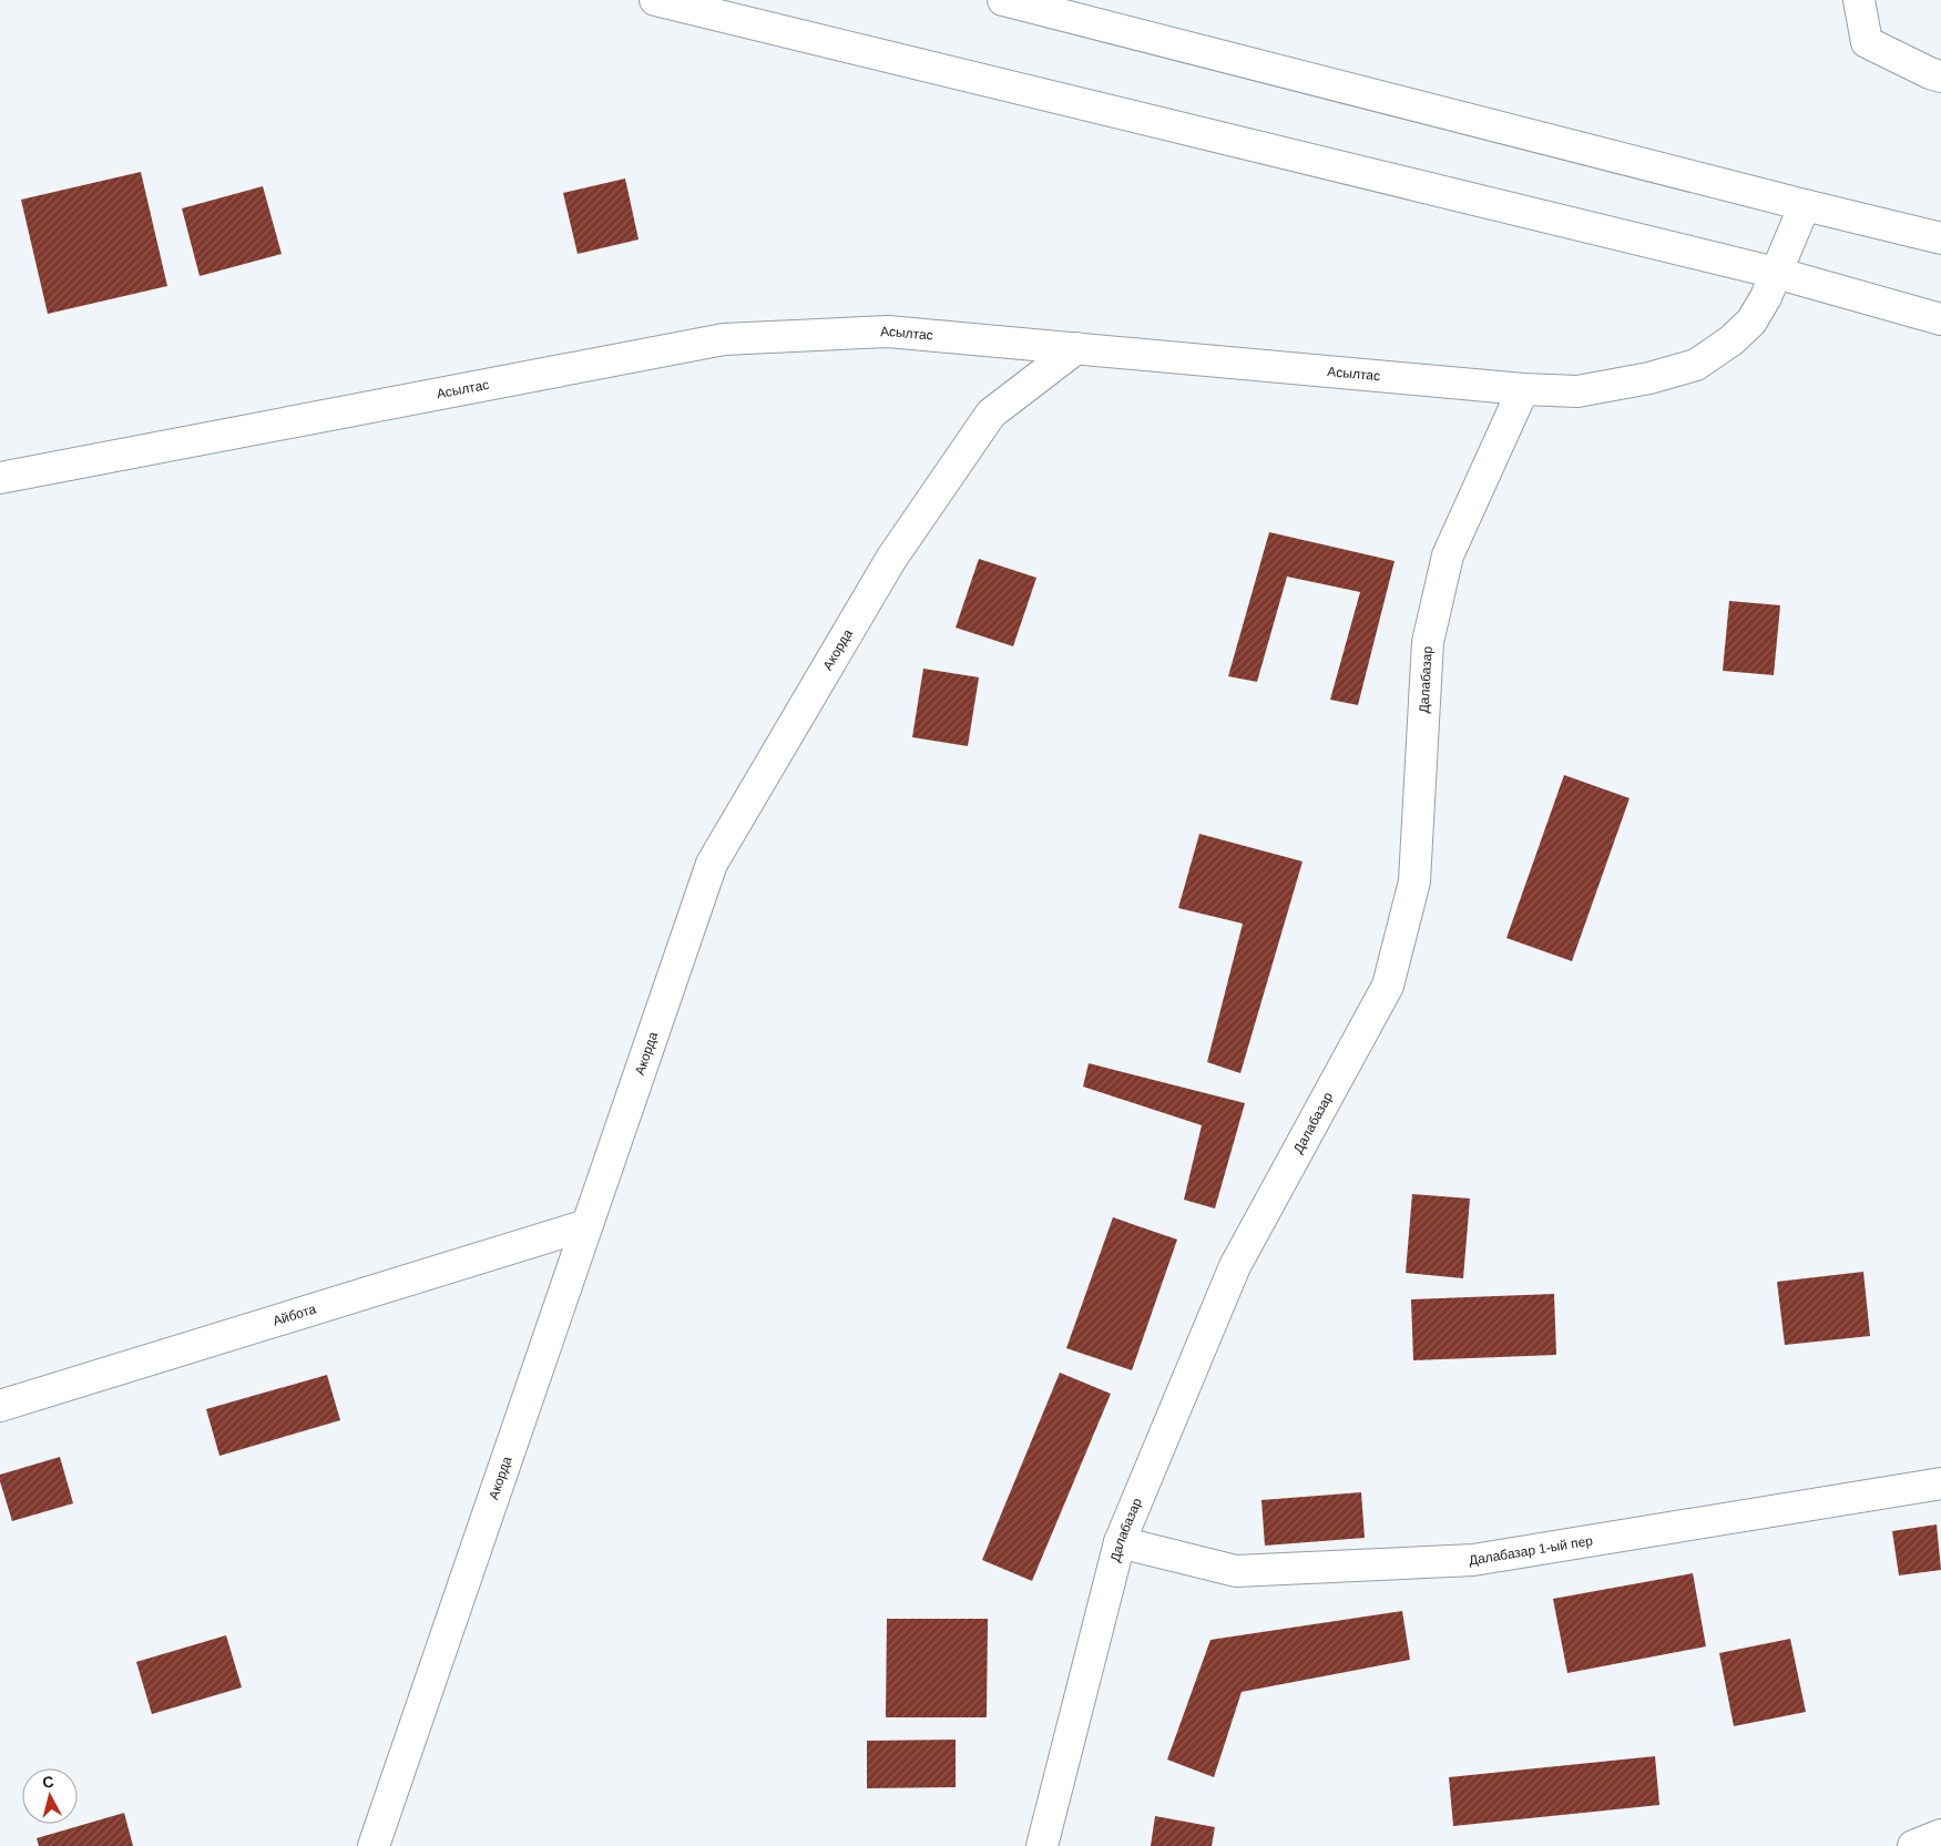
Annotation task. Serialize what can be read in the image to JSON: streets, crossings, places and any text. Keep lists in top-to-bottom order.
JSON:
{
  "streets": {
    "street": [
      "Асылтас",
      "Акорда",
      "Далабазар",
      "Айбота",
      "Далабазар 1-ый пер"
    ]
  },
  "crossings": [
    ["Асылтас", "Акорда"],
    ["Асылтас", "Далабазар"],
    ["Акорда", "Айбота"],
    ["Далабазар", "Далабазар 1-ый пер"]
  ],
  "north": "top"
}
